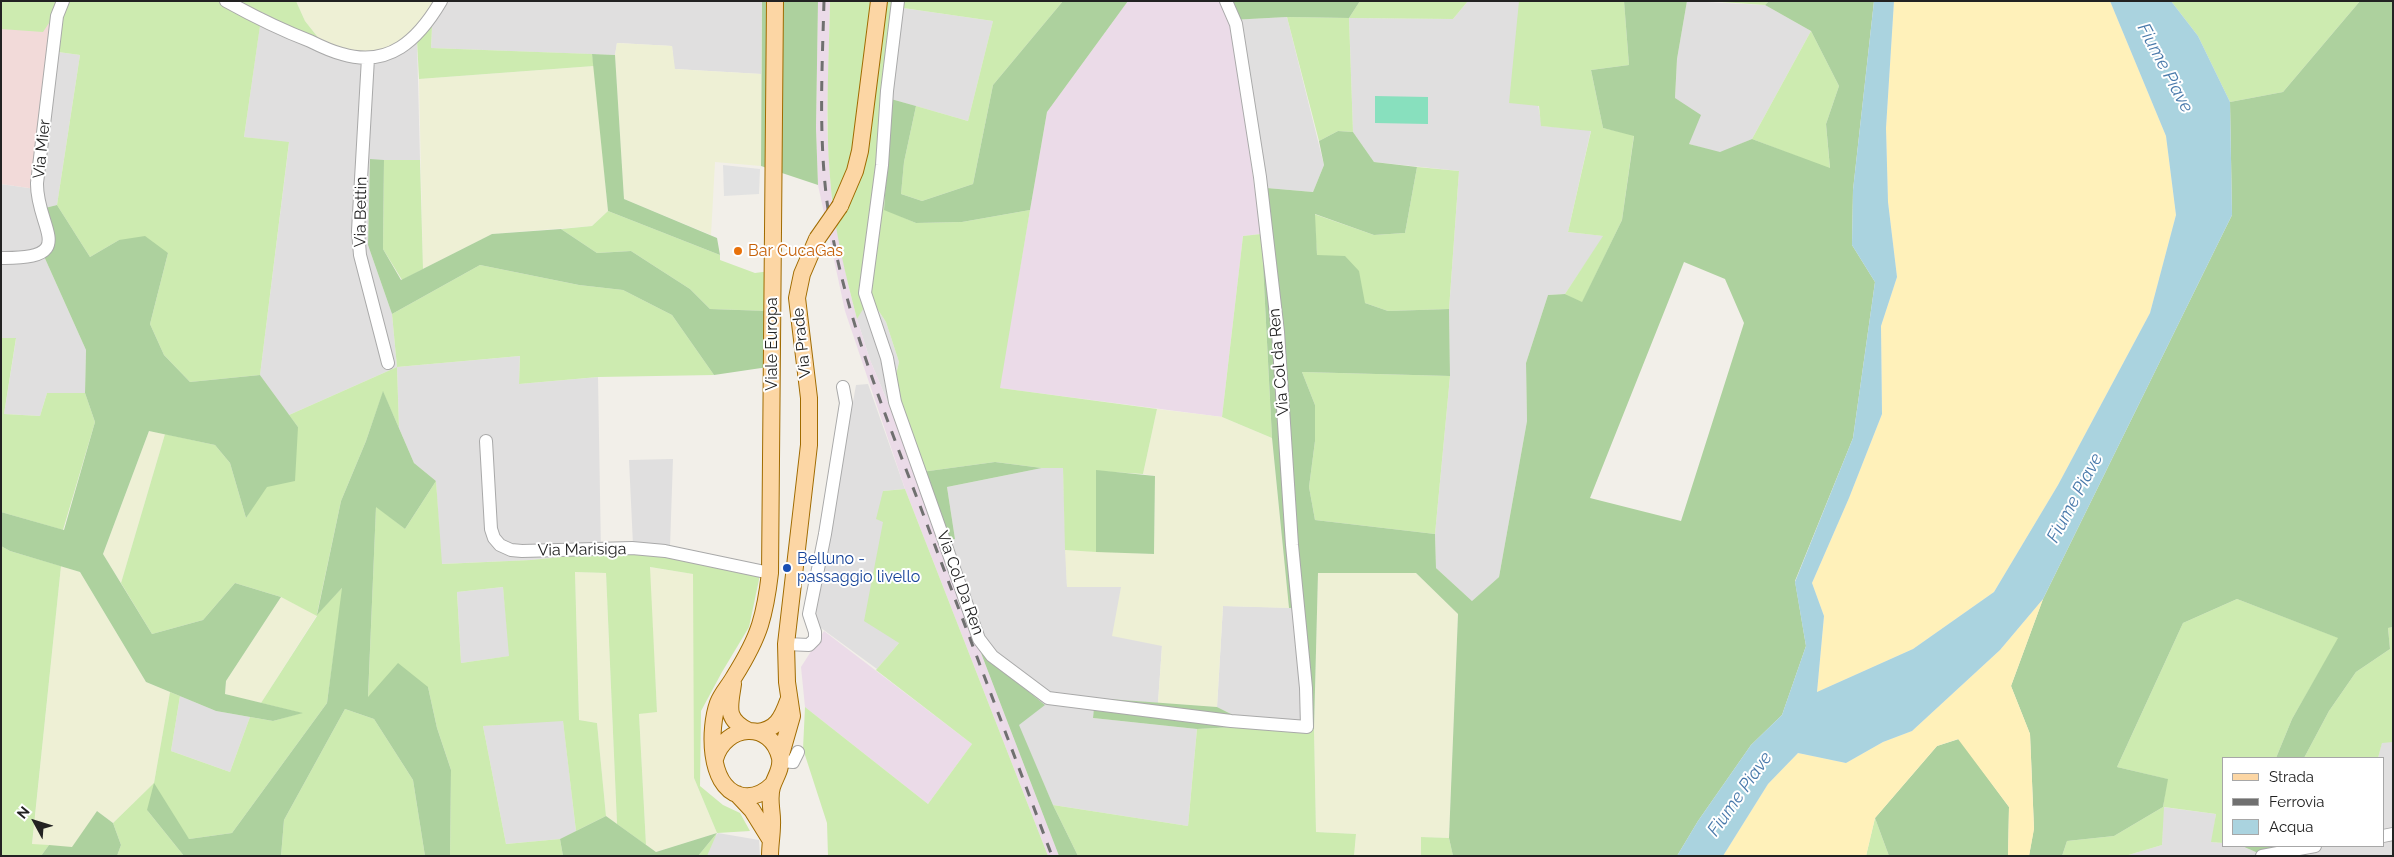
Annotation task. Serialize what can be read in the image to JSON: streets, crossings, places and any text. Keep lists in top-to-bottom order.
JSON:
{
  "streets": {
    "main road": ["Via Prade", "Viale Europa"],
    "street": [
      "Via Mier",
      "Via Bettin",
      "Via Col da Ren",
      "Via Marisiga",
      "Via Col Da Ren"
    ]
  },
  "crossings": [
    ["Via Prade", "Viale Europa"],
    ["Viale Europa", "Via Marisiga"],
    ["Via Col da Ren", "Via Col Da Ren"]
  ],
  "water": ["Fiume Piave"],
  "places": ["Bar CucaGas", "Belluno - passaggio livello"],
  "legend": ["Strada", "Ferrovia", "Acqua"],
  "north": "top left"
}
